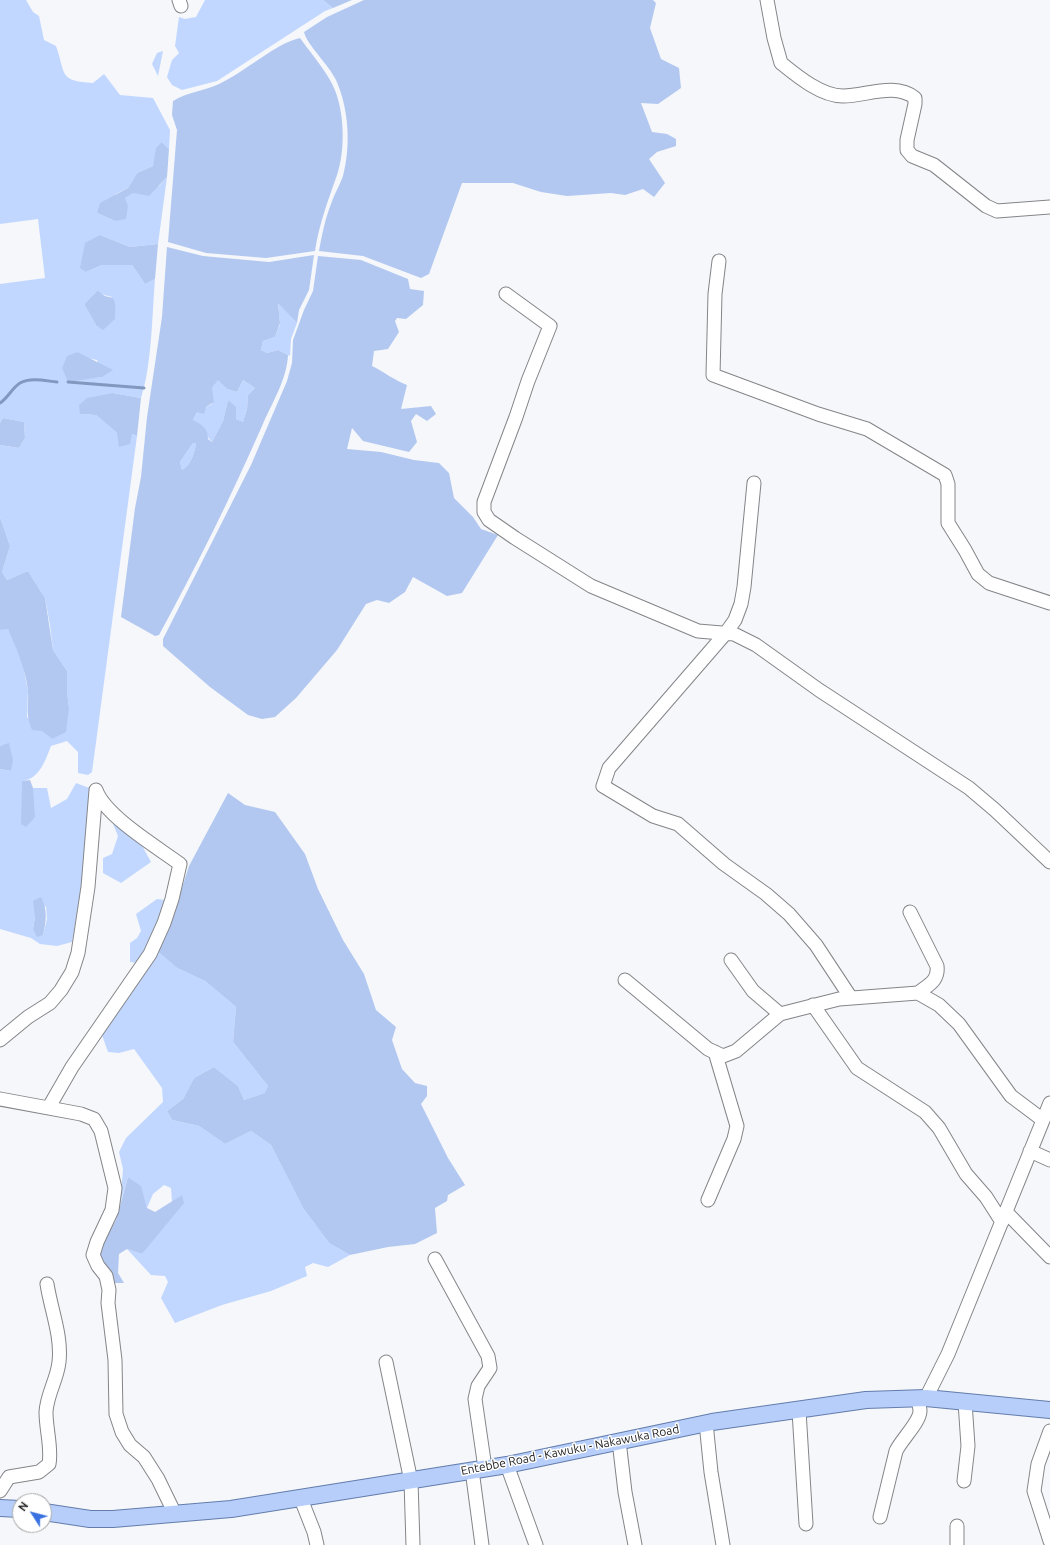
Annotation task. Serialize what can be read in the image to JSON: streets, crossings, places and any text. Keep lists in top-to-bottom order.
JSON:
{
  "streets": {
    "main road": ["Entebbe Road - Kawuku - Nakawuka Road"]
  },
  "north": "top left"
}
